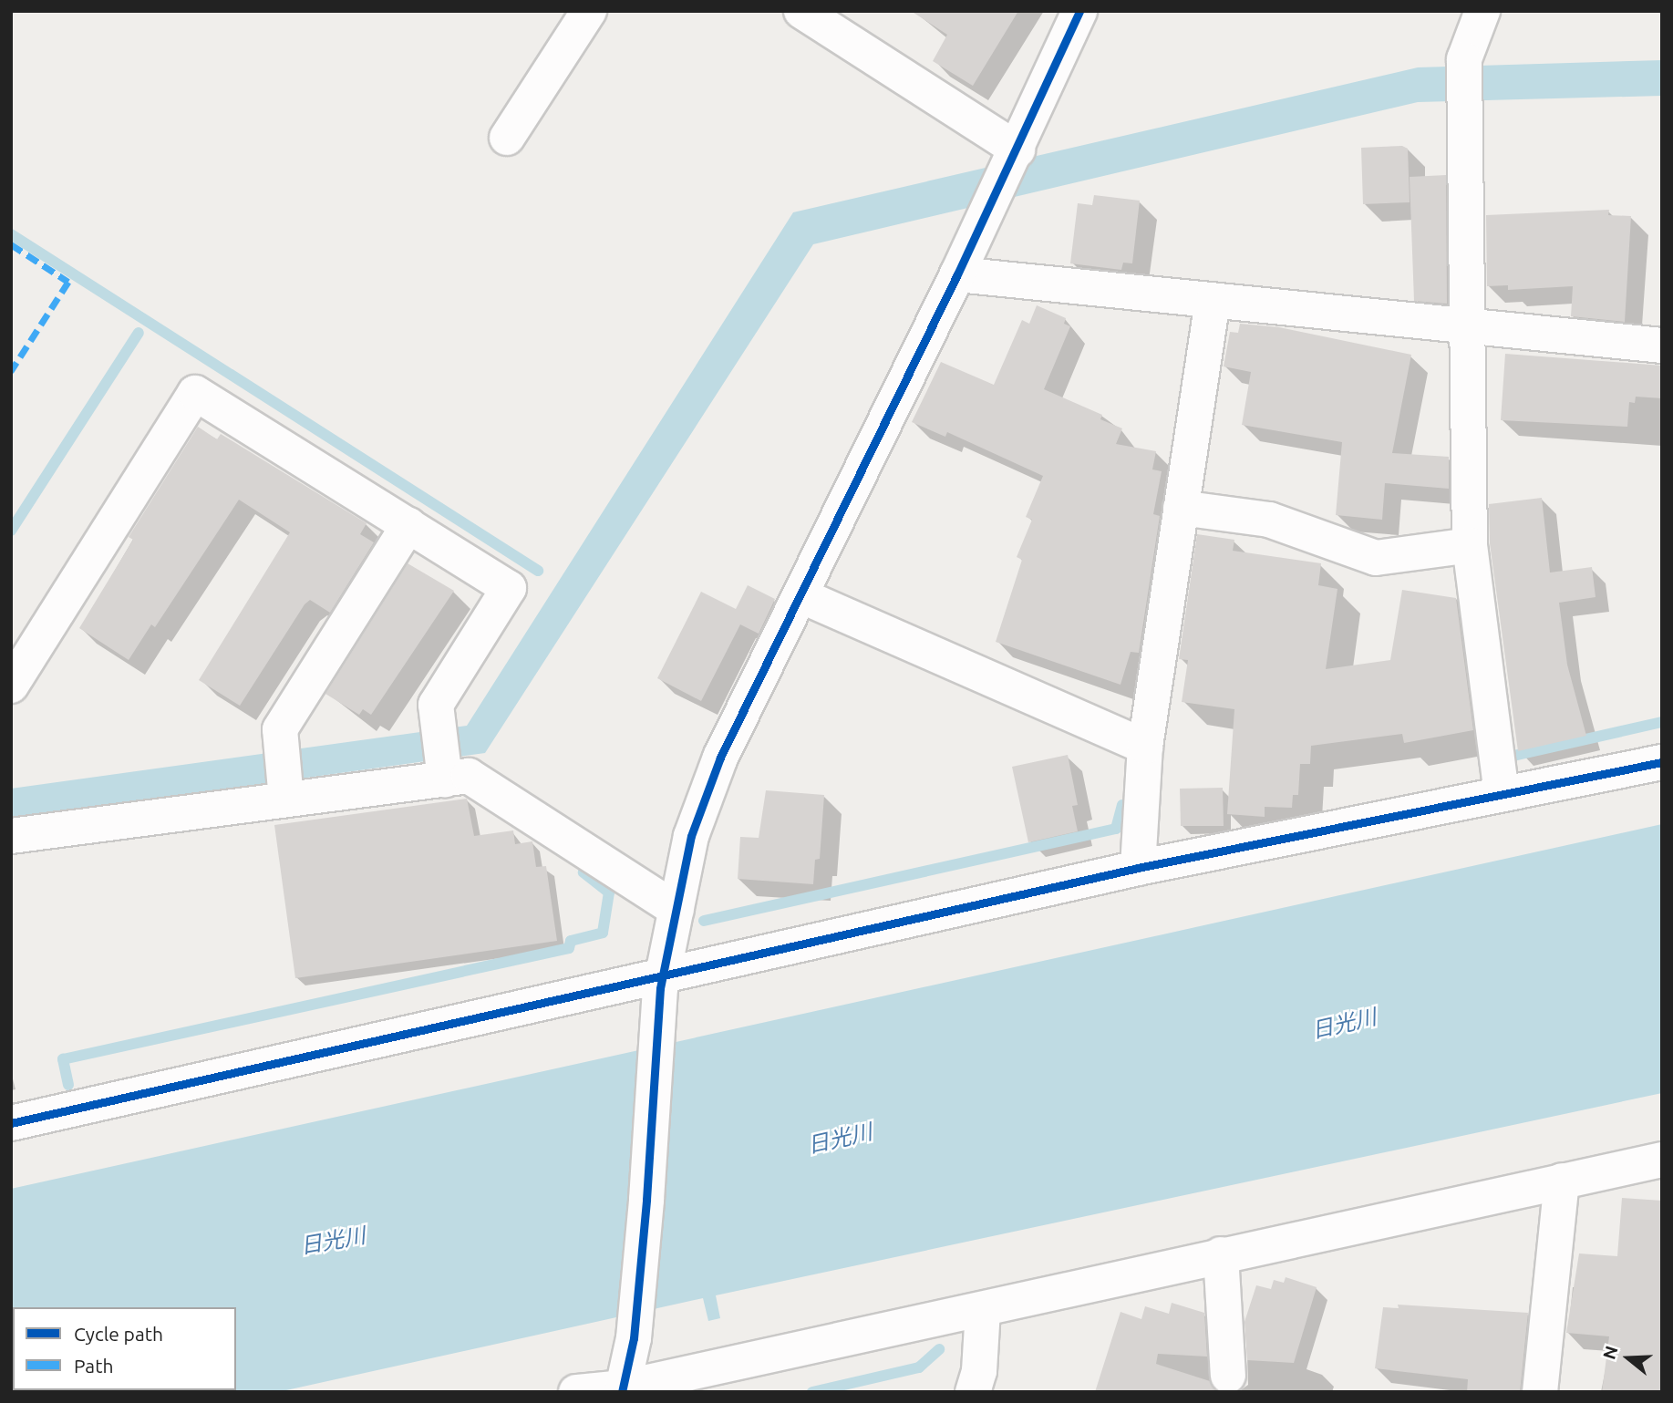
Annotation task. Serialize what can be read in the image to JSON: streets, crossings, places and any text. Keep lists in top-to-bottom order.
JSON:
{
  "water": ["日光川"],
  "legend": ["Cycle path", "Path"],
  "north": "left"
}
